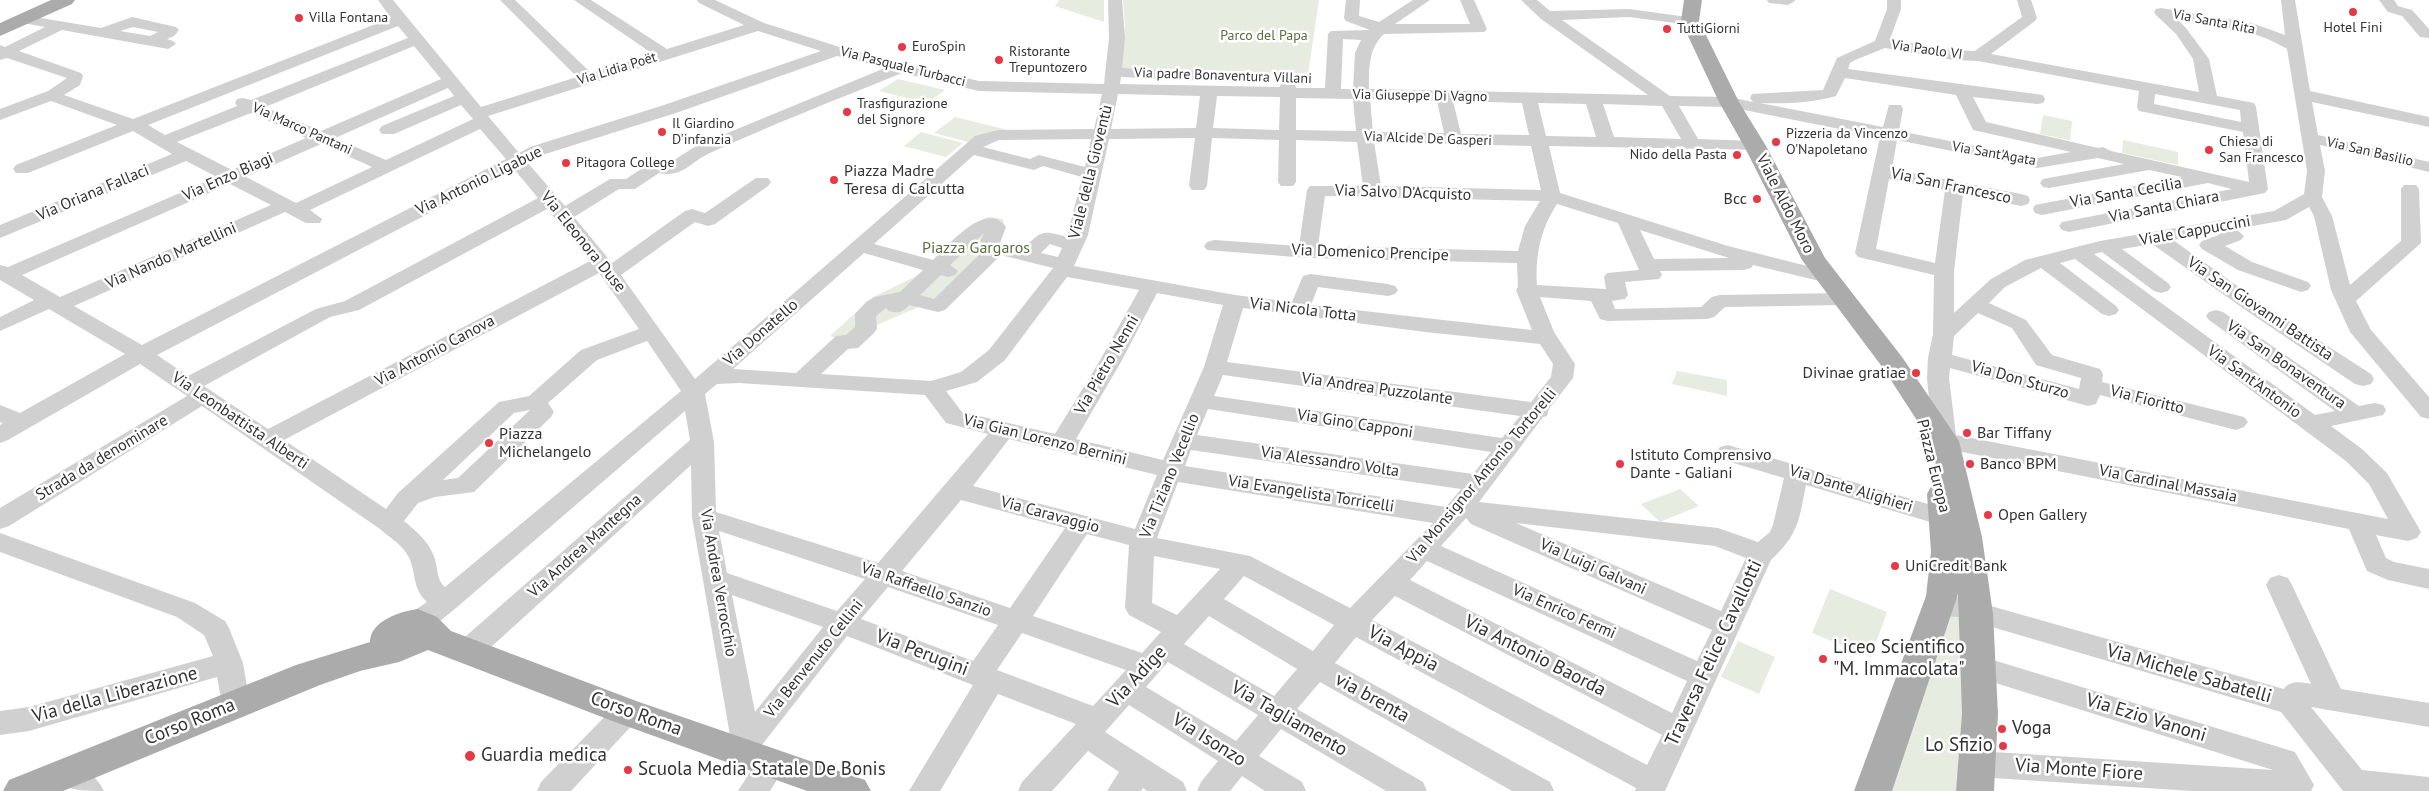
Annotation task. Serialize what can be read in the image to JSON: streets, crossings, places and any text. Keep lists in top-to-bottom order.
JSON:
{
  "streets": {
    "main road": ["Viale Aldo Moro", "Piazza Europa", "Corso Roma"],
    "street": [
      "Via Santa Rita",
      "Via Paolo VI",
      "Via Pasquale Turbacci",
      "Via Lidia Poët",
      "Via padre Bonaventura Villani",
      "Via Giuseppe Di Vagno",
      "Via Marco Pantani",
      "Via Alcide De Gasperi",
      "Via San Basilio",
      "Via Sant'Agata",
      "Viale della Gioventù",
      "Via Enzo Biagi",
      "Via Antonio Ligabue",
      "Via San Francesco",
      "Via Oriana Fallaci",
      "Via Salvo D'Acquisto",
      "Via Santa Cecilia",
      "Via Santa Chiara",
      "Viale Cappuccini",
      "Via Eleonora Duse",
      "Via Domenico Prencipe",
      "Via Nando Martellini",
      "Via San Giovanni Battista",
      "Via Nicola Totta",
      "Via Donatello",
      "Via Antonio Canova",
      "Via Pietro Nenni",
      "Via San Bonaventura",
      "Via Don Sturzo",
      "Via Sant'Antonio",
      "Via Andrea Puzzolante",
      "Via Fioritto",
      "Via Leonbattista Alberti",
      "Via Gino Capponi",
      "Via Gian Lorenzo Bernini",
      "Strada da denominare",
      "Via Alessandro Volta",
      "Via Tiziano Vecellio",
      "Via Monsignor Antonio Tortorelli",
      "Via Cardinal Massaia",
      "Via Dante Alighieri",
      "Via Evangelista Torricelli",
      "Via Caravaggio",
      "Via Andrea Mantegna",
      "Via Luigi Galvani",
      "Via Andrea Verrocchio",
      "Via Raffaello Sanzio",
      "Via Enrico Fermi",
      "Via Appia",
      "Via Perugini",
      "Traversa Felice Cavallotti",
      "Via Antonio Baorda",
      "Via Benvenuto Cellini",
      "Via Michele Sabatelli",
      "Via Adige",
      "Via della Liberazione",
      "via brenta",
      "Via Ezio Vanoni",
      "Via Tagliamento",
      "Via Isonzo",
      "Via Monte Fiore"
    ]
  },
  "crossings": [
    ["Via Pasquale Turbacci", "Via Lidia Poët"],
    ["Via Pasquale Turbacci", "Via padre Bonaventura Villani"],
    ["Via Pasquale Turbacci", "Via Giuseppe Di Vagno"],
    ["Via Pasquale Turbacci", "Viale della Gioventù"],
    ["Via Pasquale Turbacci", "Via Antonio Ligabue"],
    ["Via Lidia Poët", "Via Eleonora Duse"],
    ["Via Lidia Poët", "Via Nando Martellini"],
    ["Via padre Bonaventura Villani", "Via Giuseppe Di Vagno"],
    ["Via padre Bonaventura Villani", "Viale della Gioventù"],
    ["Via Giuseppe Di Vagno", "Via Sant'Agata"],
    ["Via Giuseppe Di Vagno", "Viale della Gioventù"],
    ["Via Giuseppe Di Vagno", "Viale Aldo Moro"],
    ["Via Marco Pantani", "Via Enzo Biagi"],
    ["Via Marco Pantani", "Via Nando Martellini"],
    ["Via Alcide De Gasperi", "Viale della Gioventù"],
    ["Via Alcide De Gasperi", "Viale Aldo Moro"],
    ["Via Alcide De Gasperi", "Via Donatello"],
    ["Via Sant'Agata", "Via San Francesco"],
    ["Via Sant'Agata", "Via Santa Cecilia"],
    ["Via Sant'Agata", "Viale Aldo Moro"],
    ["Via Sant'Agata", "Via Santa Chiara"],
    ["Viale della Gioventù", "Via Eleonora Duse"],
    ["Viale della Gioventù", "Via Nicola Totta"],
    ["Viale della Gioventù", "Via Donatello"],
    ["Viale della Gioventù", "Via Gian Lorenzo Bernini"],
    ["Viale della Gioventù", "Via Andrea Verrocchio"],
    ["Via Enzo Biagi", "Via Eleonora Duse"],
    ["Via Enzo Biagi", "Via Leonbattista Alberti"],
    ["Via Antonio Ligabue", "Via Eleonora Duse"],
    ["Via Antonio Ligabue", "Via Leonbattista Alberti"],
    ["Via San Francesco", "Via Santa Cecilia"],
    ["Via San Francesco", "Via Santa Chiara"],
    ["Via San Francesco", "Viale Cappuccini"],
    ["Via Salvo D'Acquisto", "Via Domenico Prencipe"],
    ["Via Salvo D'Acquisto", "Via Monsignor Antonio Tortorelli"],
    ["Viale Aldo Moro", "Piazza Europa"],
    ["Viale Cappuccini", "Via San Giovanni Battista"],
    ["Viale Cappuccini", "Via Sant'Antonio"],
    ["Viale Cappuccini", "Via Fioritto"],
    ["Via Eleonora Duse", "Via Nando Martellini"],
    ["Via Eleonora Duse", "Via Donatello"],
    ["Via Eleonora Duse", "Via Antonio Canova"],
    ["Via Eleonora Duse", "Strada da denominare"],
    ["Via Eleonora Duse", "Via Andrea Verrocchio"],
    ["Via Domenico Prencipe", "Via Monsignor Antonio Tortorelli"],
    ["Via Nando Martellini", "Via Leonbattista Alberti"],
    ["Via Nicola Totta", "Via Pietro Nenni"],
    ["Via Nicola Totta", "Via Tiziano Vecellio"],
    ["Via Nicola Totta", "Via Monsignor Antonio Tortorelli"],
    ["Via Donatello", "Via Leonbattista Alberti"],
    ["Via Donatello", "Via Andrea Verrocchio"],
    ["Via Antonio Canova", "Via Leonbattista Alberti"],
    ["Via Pietro Nenni", "Via Gian Lorenzo Bernini"],
    ["Via San Bonaventura", "Via Sant'Antonio"],
    ["Via Don Sturzo", "Via Fioritto"],
    ["Via Sant'Antonio", "Via Cardinal Massaia"],
    ["Via Andrea Puzzolante", "Via Tiziano Vecellio"],
    ["Via Andrea Puzzolante", "Via Monsignor Antonio Tortorelli"],
    ["Via Leonbattista Alberti", "Strada da denominare"],
    ["Via Gino Capponi", "Via Tiziano Vecellio"],
    ["Via Gino Capponi", "Via Monsignor Antonio Tortorelli"],
    ["Via Gian Lorenzo Bernini", "Via Tiziano Vecellio"],
    ["Via Gian Lorenzo Bernini", "Via Evangelista Torricelli"],
    ["Via Gian Lorenzo Bernini", "Via Benvenuto Cellini"],
    ["Via Alessandro Volta", "Via Tiziano Vecellio"],
    ["Via Alessandro Volta", "Via Monsignor Antonio Tortorelli"],
    ["Piazza Europa", "Via Cardinal Massaia"],
    ["Piazza Europa", "Via Dante Alighieri"],
    ["Piazza Europa", "Via Michele Sabatelli"],
    ["Piazza Europa", "Via Ezio Vanoni"],
    ["Piazza Europa", "Via Monte Fiore"],
    ["Via Tiziano Vecellio", "Via Evangelista Torricelli"],
    ["Via Tiziano Vecellio", "Via Caravaggio"],
    ["Via Tiziano Vecellio", "Via Raffaello Sanzio"],
    ["Via Tiziano Vecellio", "Via Appia"],
    ["Via Tiziano Vecellio", "Via Adige"],
    ["Via Tiziano Vecellio", "Via Tagliamento"],
    ["Via Monsignor Antonio Tortorelli", "Via Evangelista Torricelli"],
    ["Via Monsignor Antonio Tortorelli", "Via Luigi Galvani"],
    ["Via Monsignor Antonio Tortorelli", "Via Enrico Fermi"],
    ["Via Monsignor Antonio Tortorelli", "Via Appia"],
    ["Via Monsignor Antonio Tortorelli", "Via Antonio Baorda"],
    ["Via Monsignor Antonio Tortorelli", "via brenta"],
    ["Via Monsignor Antonio Tortorelli", "Via Tagliamento"],
    ["Via Monsignor Antonio Tortorelli", "Via Isonzo"],
    ["Via Dante Alighieri", "Traversa Felice Cavallotti"],
    ["Via Evangelista Torricelli", "Via Luigi Galvani"],
    ["Via Caravaggio", "Via Appia"],
    ["Via Caravaggio", "Via Benvenuto Cellini"],
    ["Via Andrea Mantegna", "Via Andrea Verrocchio"],
    ["Via Andrea Mantegna", "Corso Roma"],
    ["Via Luigi Galvani", "Traversa Felice Cavallotti"],
    ["Via Andrea Verrocchio", "Via Raffaello Sanzio"],
    ["Via Andrea Verrocchio", "Via Perugini"],
    ["Via Andrea Verrocchio", "Via Benvenuto Cellini"],
    ["Via Andrea Verrocchio", "Corso Roma"],
    ["Via Raffaello Sanzio", "Via Benvenuto Cellini"],
    ["Via Raffaello Sanzio", "Via Adige"],
    ["Via Raffaello Sanzio", "Via Tagliamento"],
    ["Via Enrico Fermi", "Traversa Felice Cavallotti"],
    ["Via Appia", "Traversa Felice Cavallotti"],
    ["Via Appia", "Via Adige"],
    ["Via Perugini", "Via Benvenuto Cellini"],
    ["Via Perugini", "Via Adige"],
    ["Traversa Felice Cavallotti", "Via Antonio Baorda"],
    ["Via Benvenuto Cellini", "Corso Roma"],
    ["Via Adige", "via brenta"],
    ["Via Adige", "Via Tagliamento"],
    ["Via Adige", "Via Isonzo"],
    ["Via Ezio Vanoni", "Via Monte Fiore"]
  ],
  "parks": ["Parco del Papa", "Piazza Gargaros"],
  "places": [
    "Hotel Fini",
    "Villa Fontana",
    "TuttiGiorni",
    "EuroSpin",
    "Ristorante Trepuntozero",
    "Trasfigurazione del Signore",
    "Il Giardino D'infanzia",
    "Pizzeria da Vincenzo O'Napoletano",
    "Chiesa di San Francesco",
    "Nido della Pasta",
    "Pitagora College",
    "Piazza Madre Teresa di Calcutta",
    "Bcc",
    "Divinae gratiae",
    "Bar Tiffany",
    "Piazza Michelangelo",
    "Istituto Comprensivo Dante - Galiani",
    "Banco BPM",
    "Open Gallery",
    "UniCredit Bank",
    "Liceo Scientifico \"M. Immacolata\"",
    "Voga",
    "Lo Sfizio",
    "Guardia medica",
    "Scuola Media Statale De Bonis"
  ]
}
